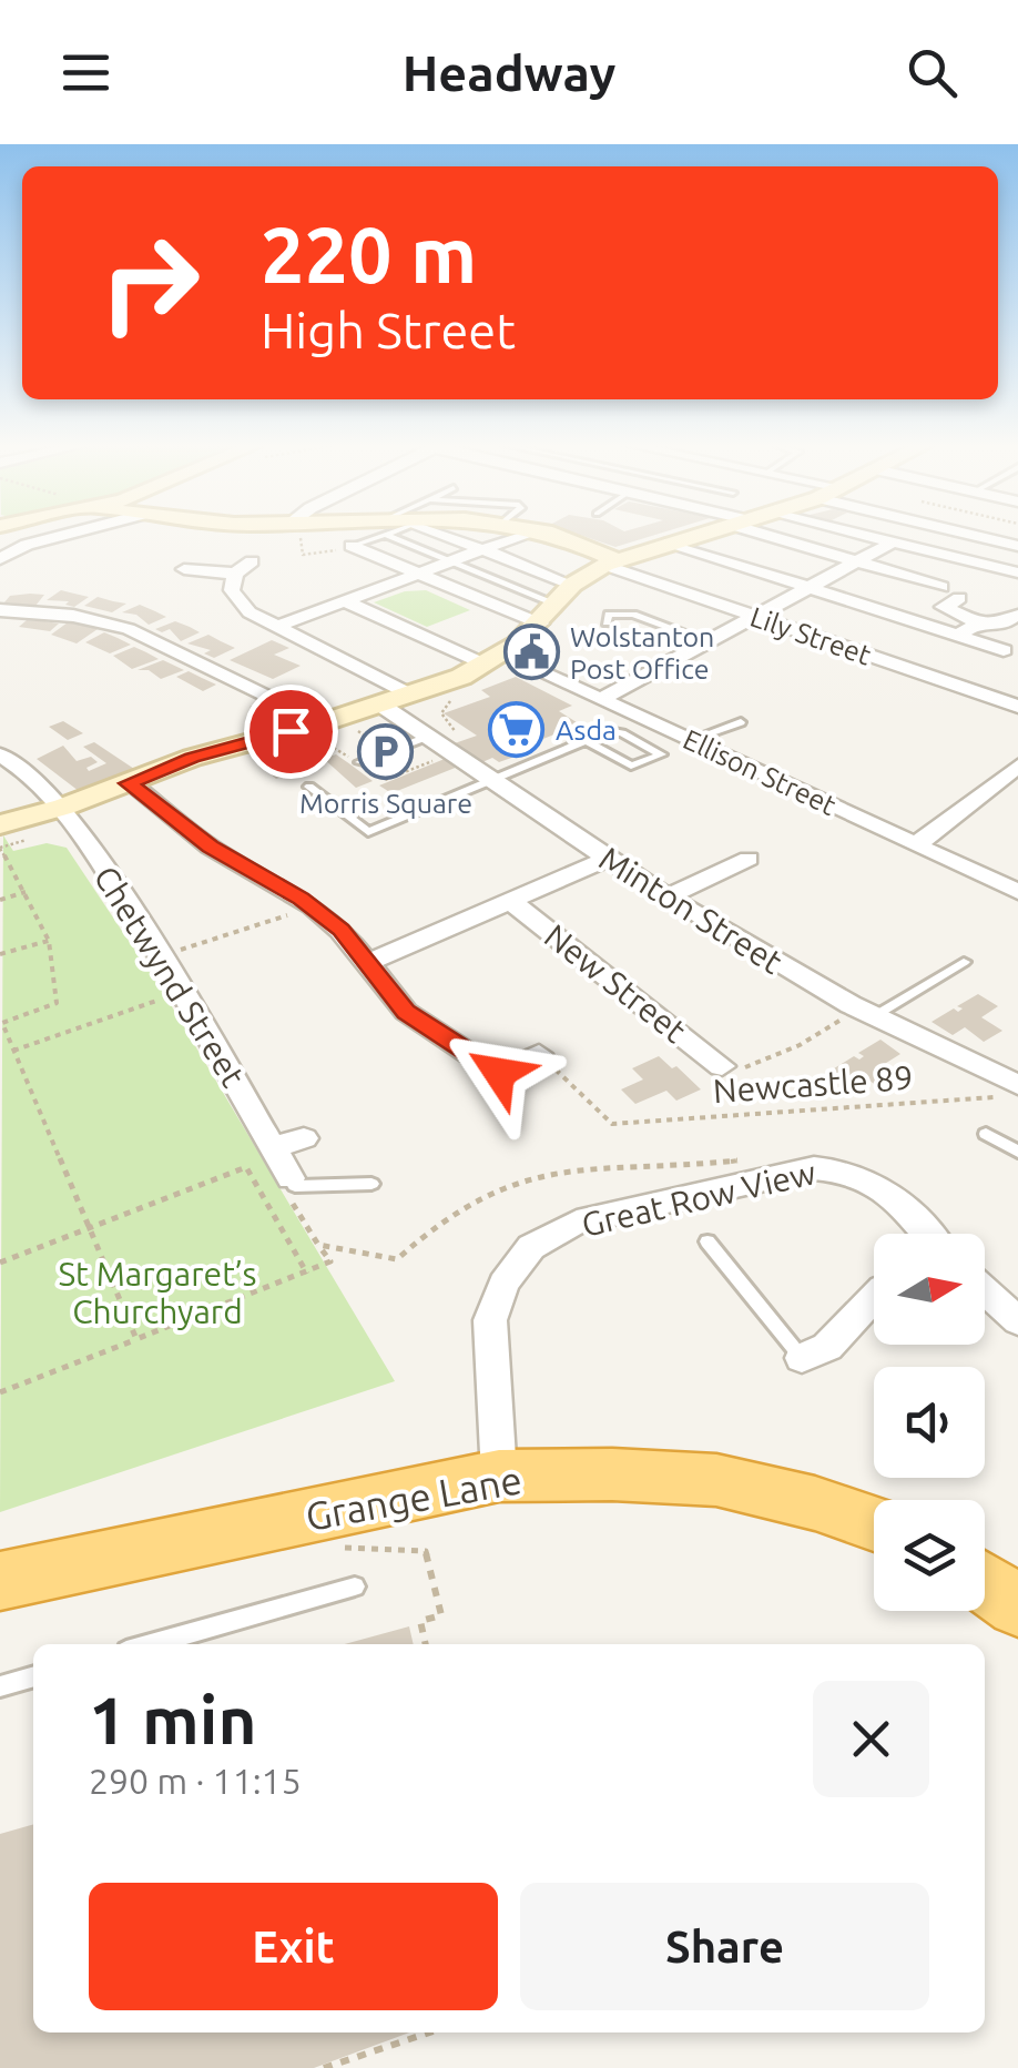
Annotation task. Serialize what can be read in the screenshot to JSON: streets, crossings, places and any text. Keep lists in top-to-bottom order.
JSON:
{
  "streets": {
    "highway": ["Grange Lane"],
    "street": [
      "Lily Street",
      "Ellison Street",
      "Minton Street",
      "Chetwynd Street",
      "New Street",
      "Great Row View"
    ],
    "path": ["Newcastle 89"]
  },
  "crossings": [
    ["Minton Street", "Newcastle 89"],
    ["Great Row View", "Grange Lane"]
  ],
  "parks": ["St Margaret’s Churchyard"],
  "places": {
    "public building": ["Wolstanton Post Office"],
    "supermarket": ["Asda"],
    "parking": ["Morris Square"]
  },
  "north": "right",
  "page": {
    "header": "Headway",
    "turn": ["220 m", "High Street"],
    "heading": ["1 min", "290 m · 11:15"],
    "buttons": ["Exit", "Share"]
  }
}
